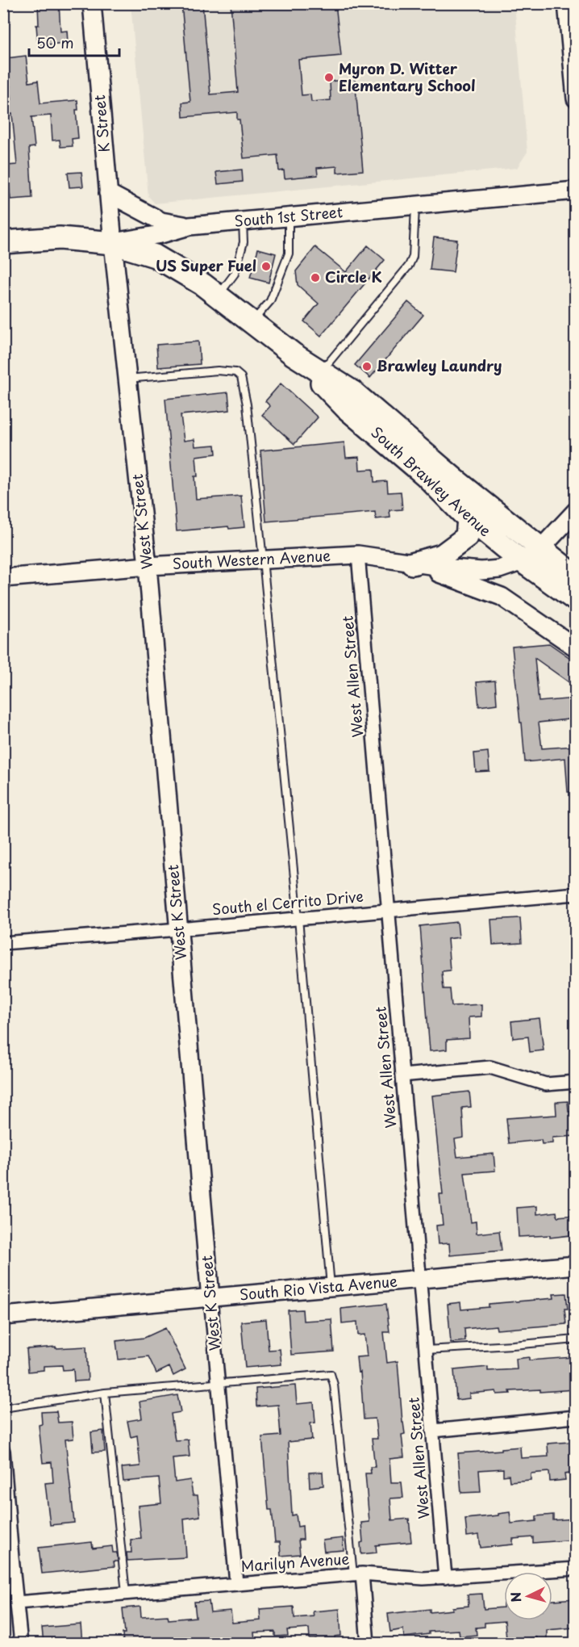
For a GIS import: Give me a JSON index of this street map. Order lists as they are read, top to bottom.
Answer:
{
  "streets": {
    "highway": ["South 1st Street", "South Brawley Avenue"],
    "street": [
      "K Street",
      "West K Street",
      "South Western Avenue",
      "West Allen Street",
      "South el Cerrito Drive",
      "South Rio Vista Avenue",
      "Marilyn Avenue"
    ]
  },
  "crossings": [
    ["K Street", "South 1st Street"],
    ["K Street", "South Brawley Avenue"],
    ["K Street", "West K Street"],
    ["South 1st Street", "South Brawley Avenue"],
    ["South 1st Street", "West K Street"],
    ["South Brawley Avenue", "West K Street"],
    ["South Brawley Avenue", "South Western Avenue"],
    ["West K Street", "South Western Avenue"],
    ["West K Street", "South el Cerrito Drive"],
    ["West K Street", "South Rio Vista Avenue"],
    ["West K Street", "Marilyn Avenue"],
    ["South Western Avenue", "West Allen Street"],
    ["West Allen Street", "South el Cerrito Drive"],
    ["West Allen Street", "South Rio Vista Avenue"],
    ["West Allen Street", "Marilyn Avenue"]
  ],
  "places": [
    "Myron D. Witter Elementary School",
    "US Super Fuel",
    "Circle K",
    "Brawley Laundry"
  ],
  "scale_bar": "50 m",
  "north": "left"
}
